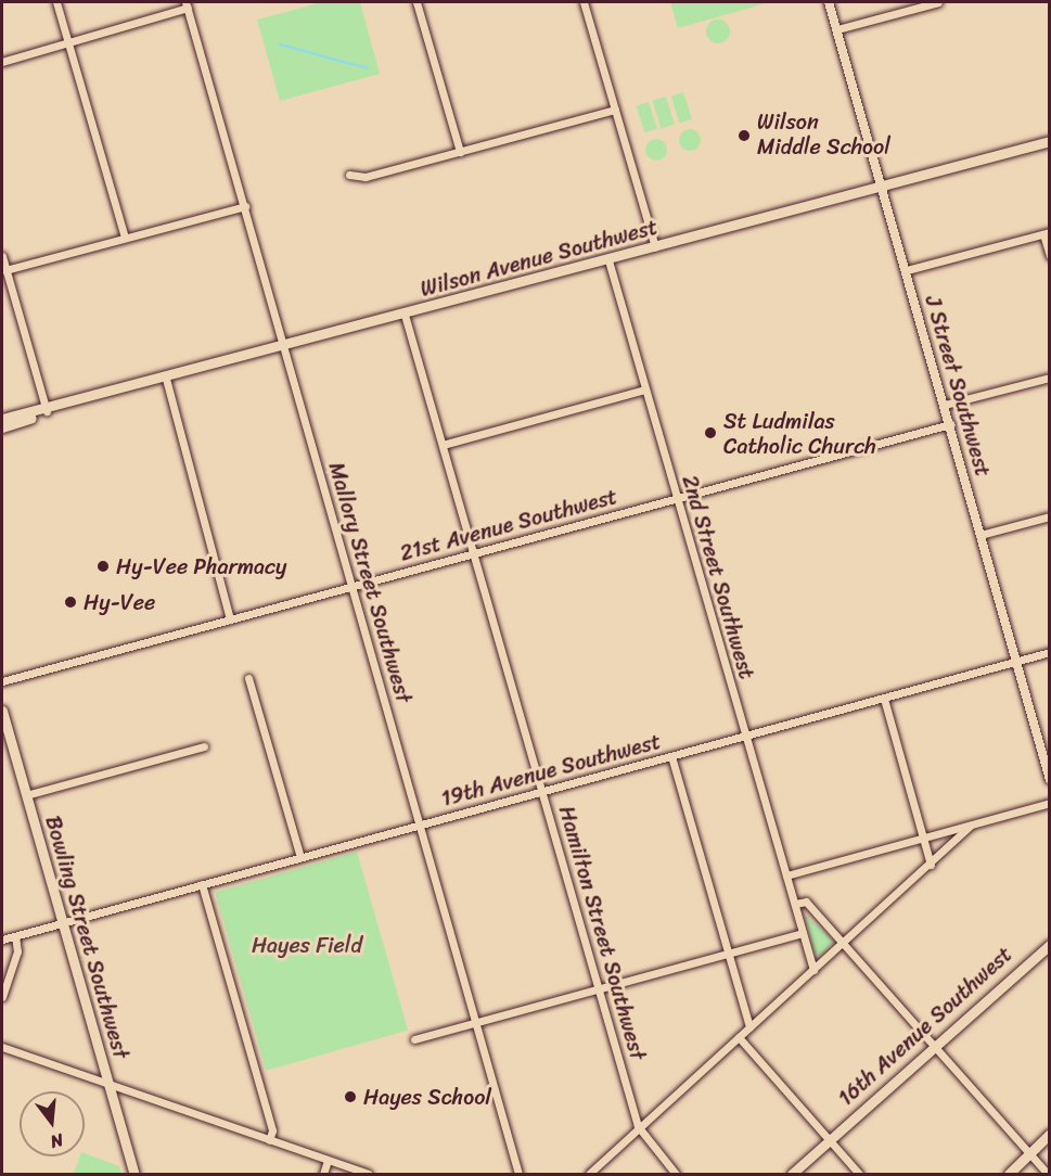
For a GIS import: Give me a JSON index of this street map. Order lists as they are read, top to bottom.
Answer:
{
  "streets": {
    "main road": ["Wilson Avenue Southwest", "Bowling Street Southwest", "16th Avenue Southwest"],
    "street": [
      "J Street Southwest",
      "21st Avenue Southwest",
      "2nd Street Southwest",
      "Mallory Street Southwest",
      "19th Avenue Southwest",
      "Hamilton Street Southwest"
    ]
  },
  "crossings": [
    ["Wilson Avenue Southwest", "J Street Southwest"],
    ["Wilson Avenue Southwest", "2nd Street Southwest"],
    ["Wilson Avenue Southwest", "Mallory Street Southwest"],
    ["Wilson Avenue Southwest", "Hamilton Street Southwest"],
    ["J Street Southwest", "21st Avenue Southwest"],
    ["J Street Southwest", "19th Avenue Southwest"],
    ["21st Avenue Southwest", "2nd Street Southwest"],
    ["21st Avenue Southwest", "Mallory Street Southwest"],
    ["21st Avenue Southwest", "Hamilton Street Southwest"],
    ["2nd Street Southwest", "19th Avenue Southwest"],
    ["Mallory Street Southwest", "19th Avenue Southwest"],
    ["19th Avenue Southwest", "Hamilton Street Southwest"],
    ["19th Avenue Southwest", "Bowling Street Southwest"]
  ],
  "parks": ["Hayes Field"],
  "places": [
    "Wilson Middle School",
    "St Ludmilas Catholic Church",
    "Hy-Vee Pharmacy",
    "Hy-Vee",
    "Hayes School"
  ],
  "north": "bottom"
}
